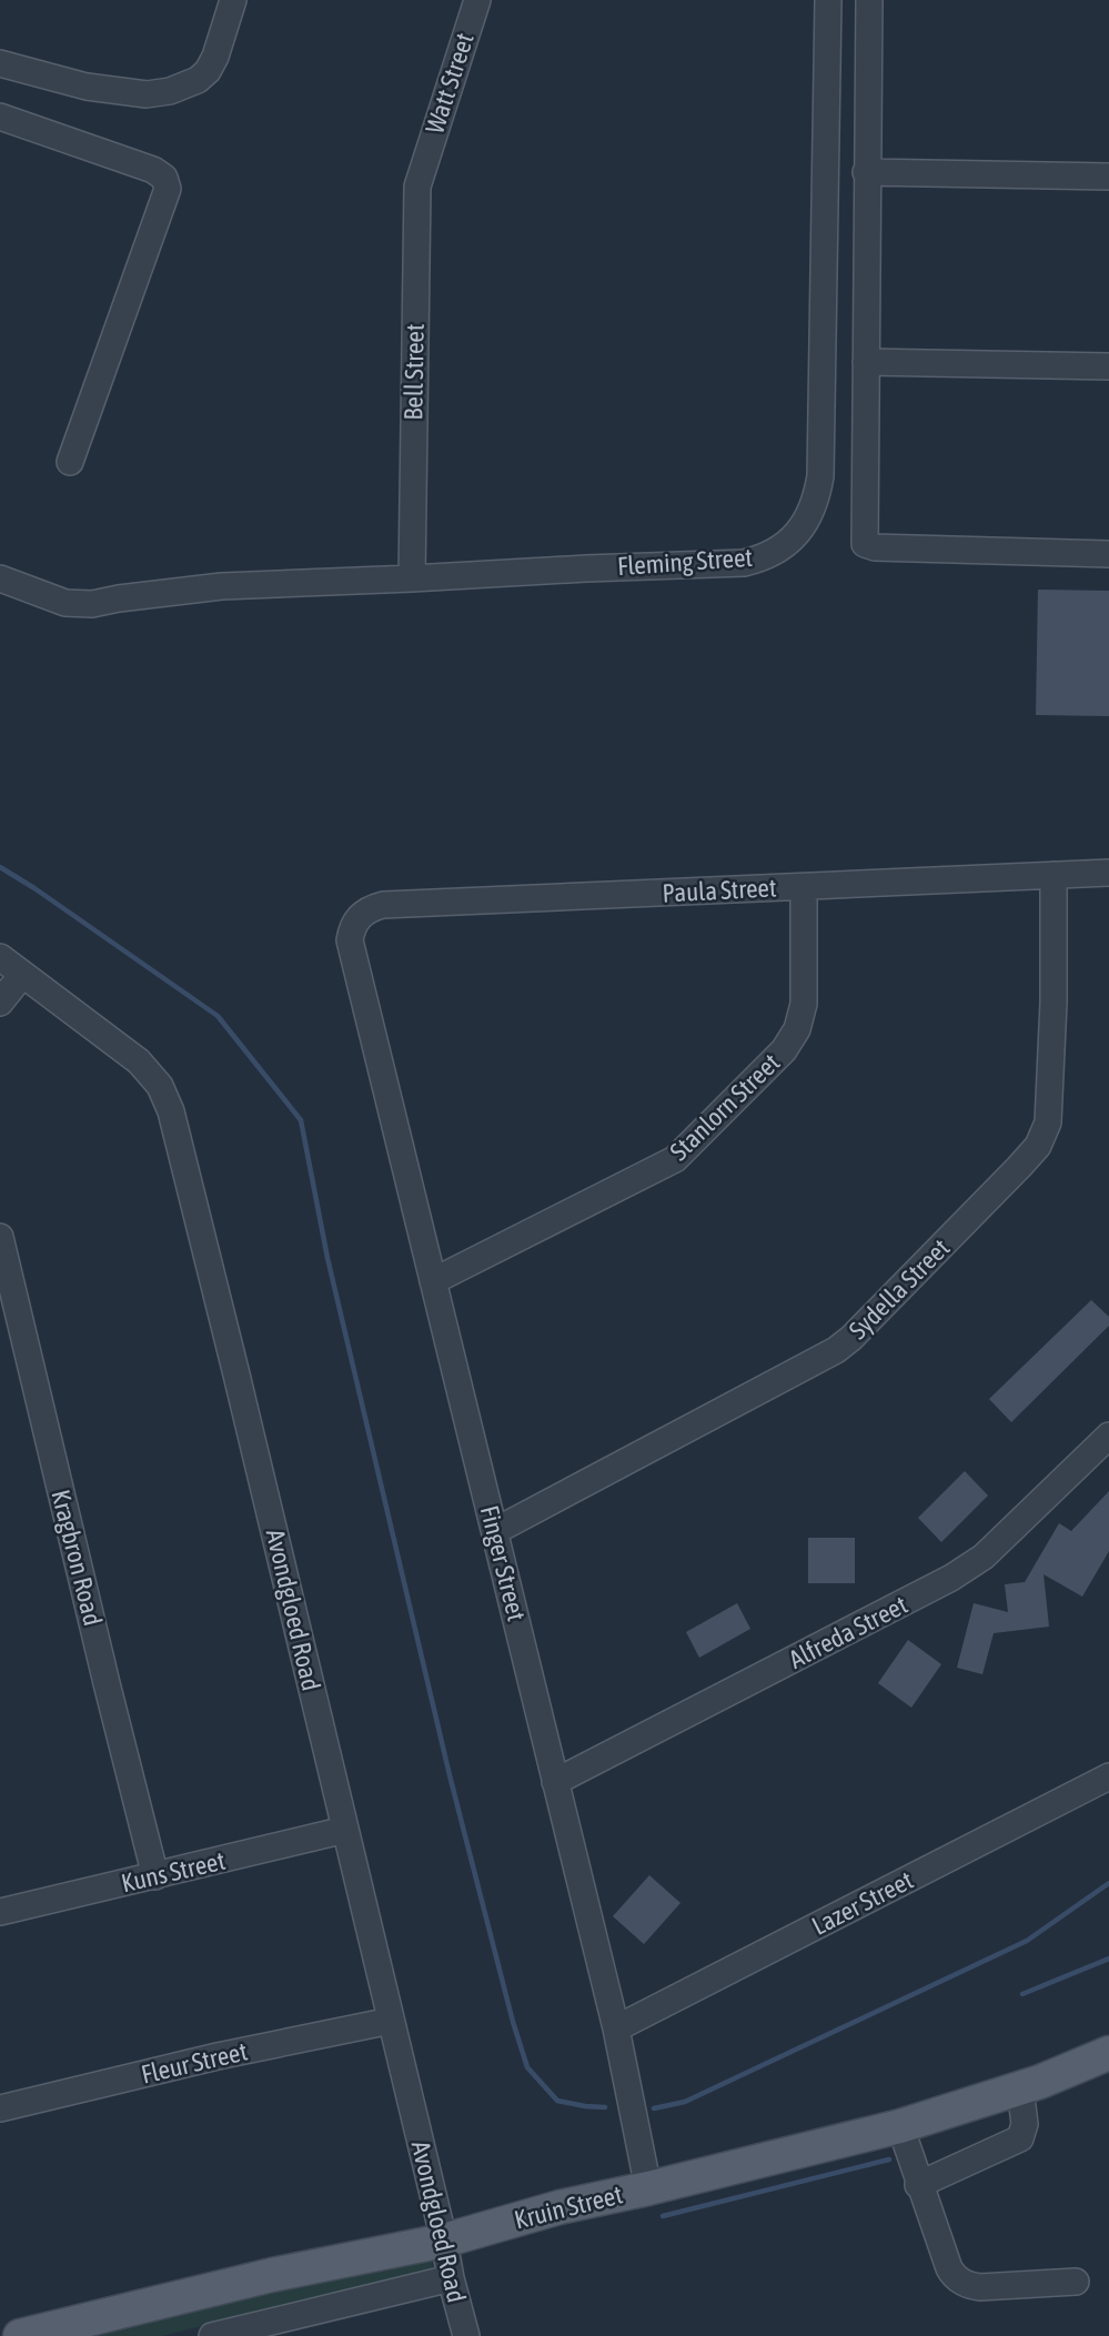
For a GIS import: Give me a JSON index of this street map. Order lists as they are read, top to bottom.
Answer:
{
  "streets": {
    "main road": ["Kruin Street"],
    "street": [
      "Watt Street",
      "Bell Street",
      "Fleming Street",
      "Paula Street",
      "Stanlorn Street",
      "Sydella Street",
      "Kragbron Road",
      "Finger Street",
      "Avondgloed Road",
      "Alfreda Street",
      "Kuns Street",
      "Lazer Street",
      "Fleur Street"
    ]
  },
  "crossings": [
    ["Watt Street", "Bell Street"],
    ["Bell Street", "Fleming Street"],
    ["Paula Street", "Stanlorn Street"],
    ["Paula Street", "Sydella Street"],
    ["Paula Street", "Finger Street"],
    ["Stanlorn Street", "Finger Street"],
    ["Sydella Street", "Finger Street"],
    ["Kragbron Road", "Kuns Street"],
    ["Finger Street", "Alfreda Street"],
    ["Finger Street", "Lazer Street"],
    ["Finger Street", "Kruin Street"],
    ["Avondgloed Road", "Kuns Street"],
    ["Avondgloed Road", "Fleur Street"],
    ["Avondgloed Road", "Kruin Street"]
  ]
}
